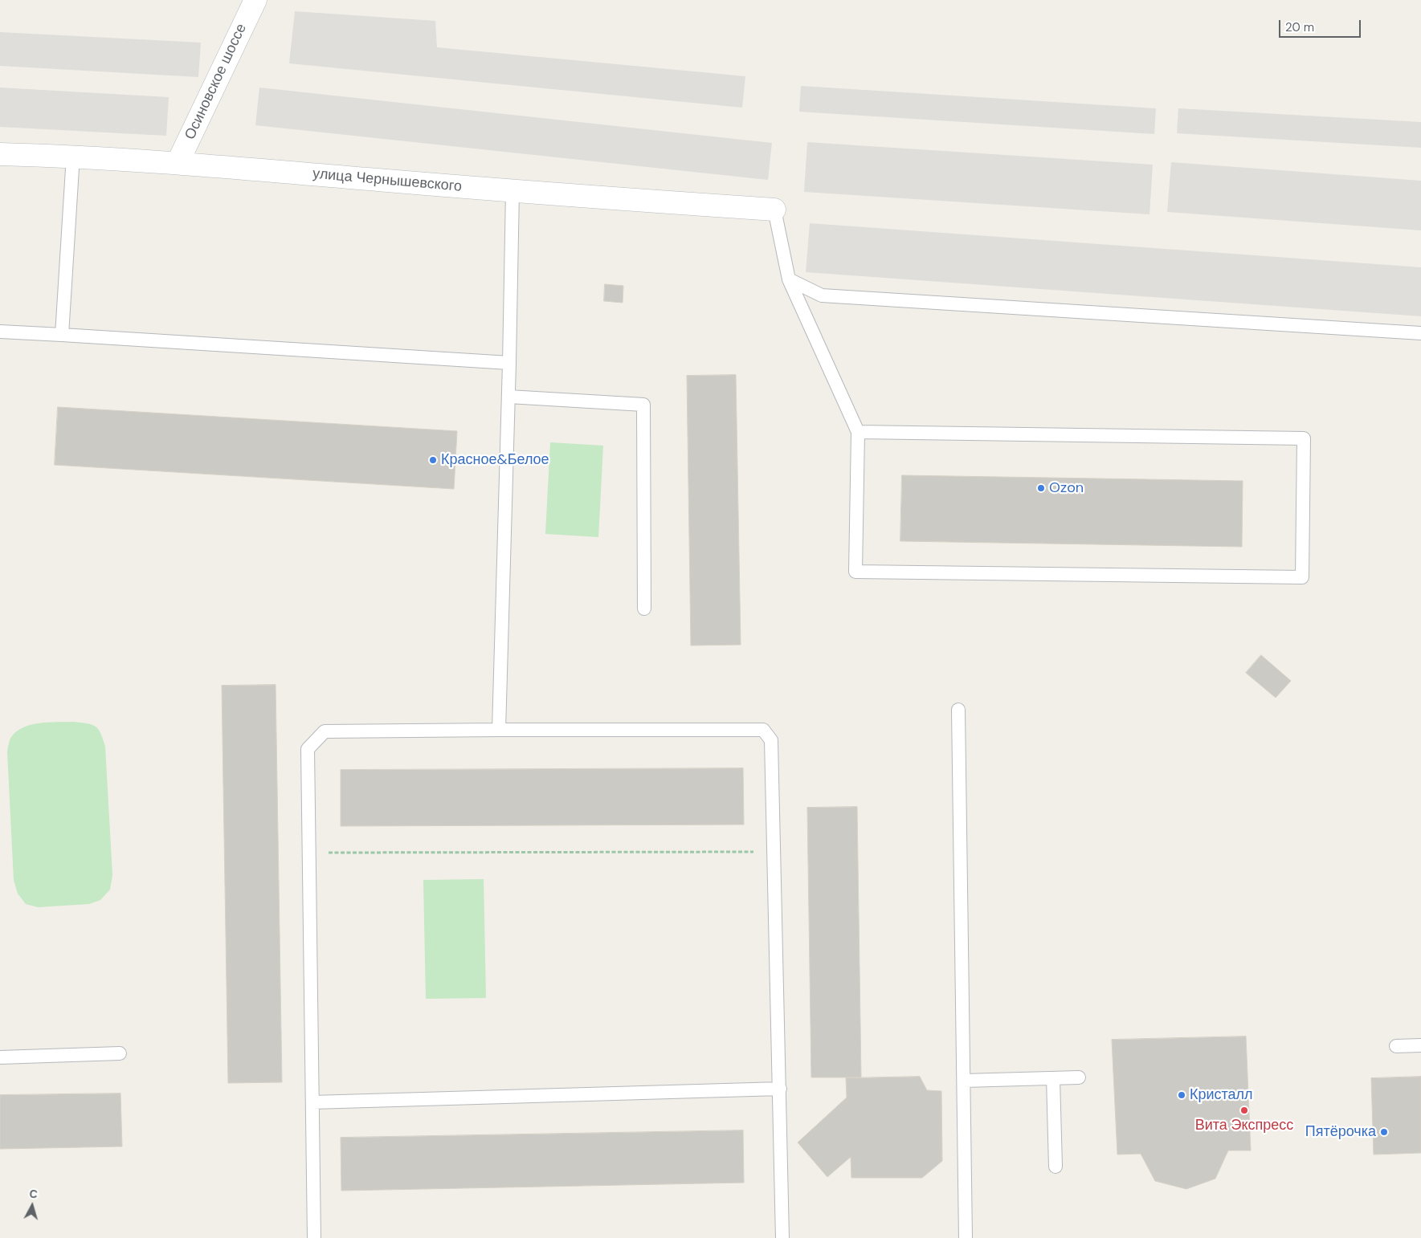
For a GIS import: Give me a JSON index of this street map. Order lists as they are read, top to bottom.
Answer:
{
  "streets": {
    "street": ["Осиновское шоссе", "улица Чернышевского"]
  },
  "crossings": [
    ["Осиновское шоссе", "улица Чернышевского"]
  ],
  "places": [
    "Красное&Белое",
    "Ozon",
    "Кристалл",
    "Вита Экспресс",
    "Пятёрочка"
  ],
  "scale_bar": "20 m",
  "north": "top"
}
